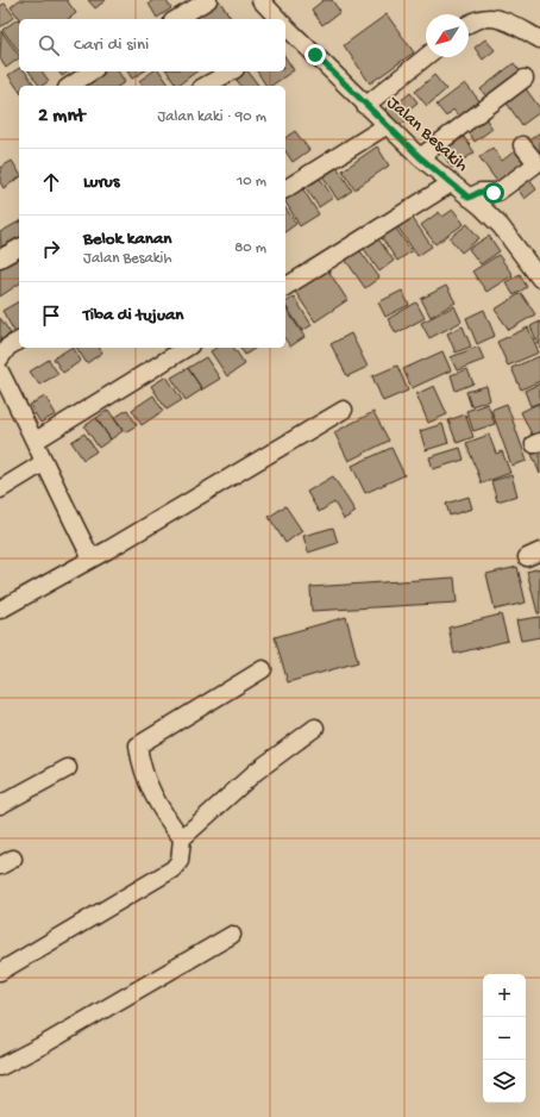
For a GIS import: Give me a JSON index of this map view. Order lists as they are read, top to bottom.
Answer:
{
  "streets": {
    "street": ["Jalan Besakih"]
  },
  "north": "bottom left",
  "page": {
    "search": "Cari di sini",
    "heading": ["2 mnt", "Jalan kaki · 90 m"],
    "list": [
      ["Lurus", "10 m"],
      ["Belok kanan", "Jalan Besakih", "80 m"],
      "Tiba di tujuan"
    ],
    "map_buttons": ["+", "−"]
  }
}
